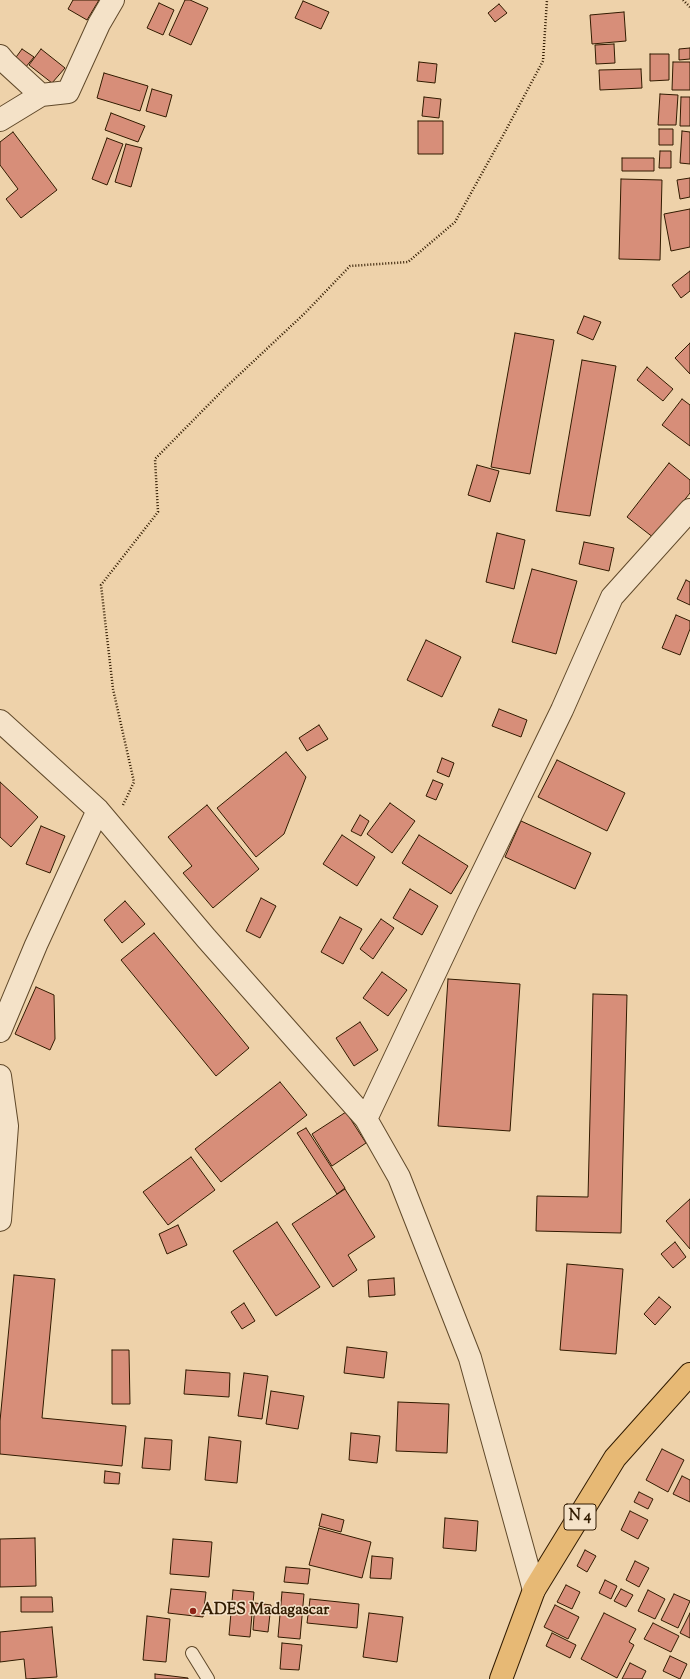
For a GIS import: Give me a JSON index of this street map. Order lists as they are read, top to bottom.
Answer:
{
  "streets": {
    "main road": ["N 4"]
  },
  "places": ["ADES Madagascar"]
}
